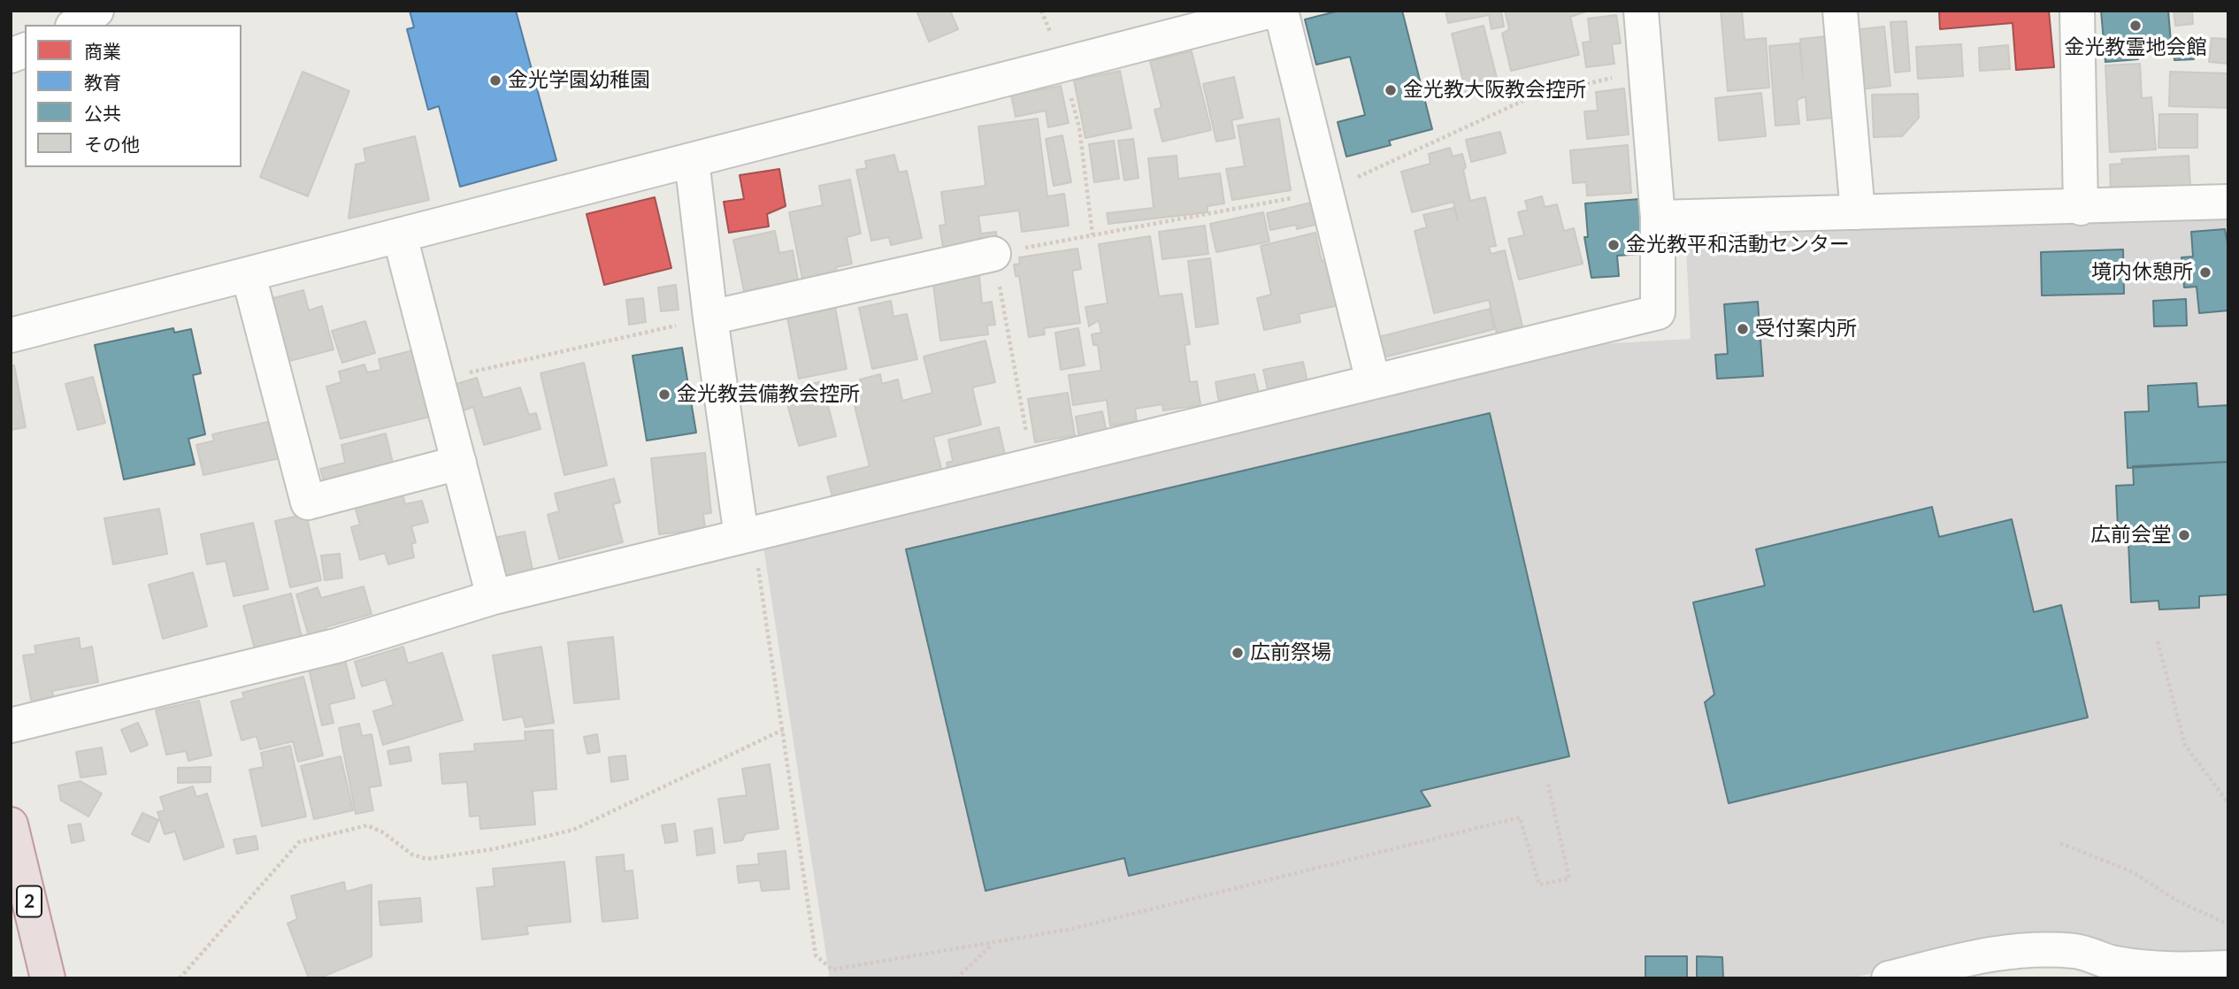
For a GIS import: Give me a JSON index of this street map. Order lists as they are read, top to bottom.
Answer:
{
  "streets": {
    "highway": ["2"]
  },
  "places": [
    "金光教霊地会館",
    "金光学園幼稚園",
    "金光教大阪教会控所",
    "金光教平和活動センター",
    "境内休憩所",
    "受付案内所",
    "金光教芸備教会控所",
    "広前会堂",
    "広前祭場"
  ],
  "legend": [
    "商業",
    "教育",
    "公共",
    "その他"
  ]
}
